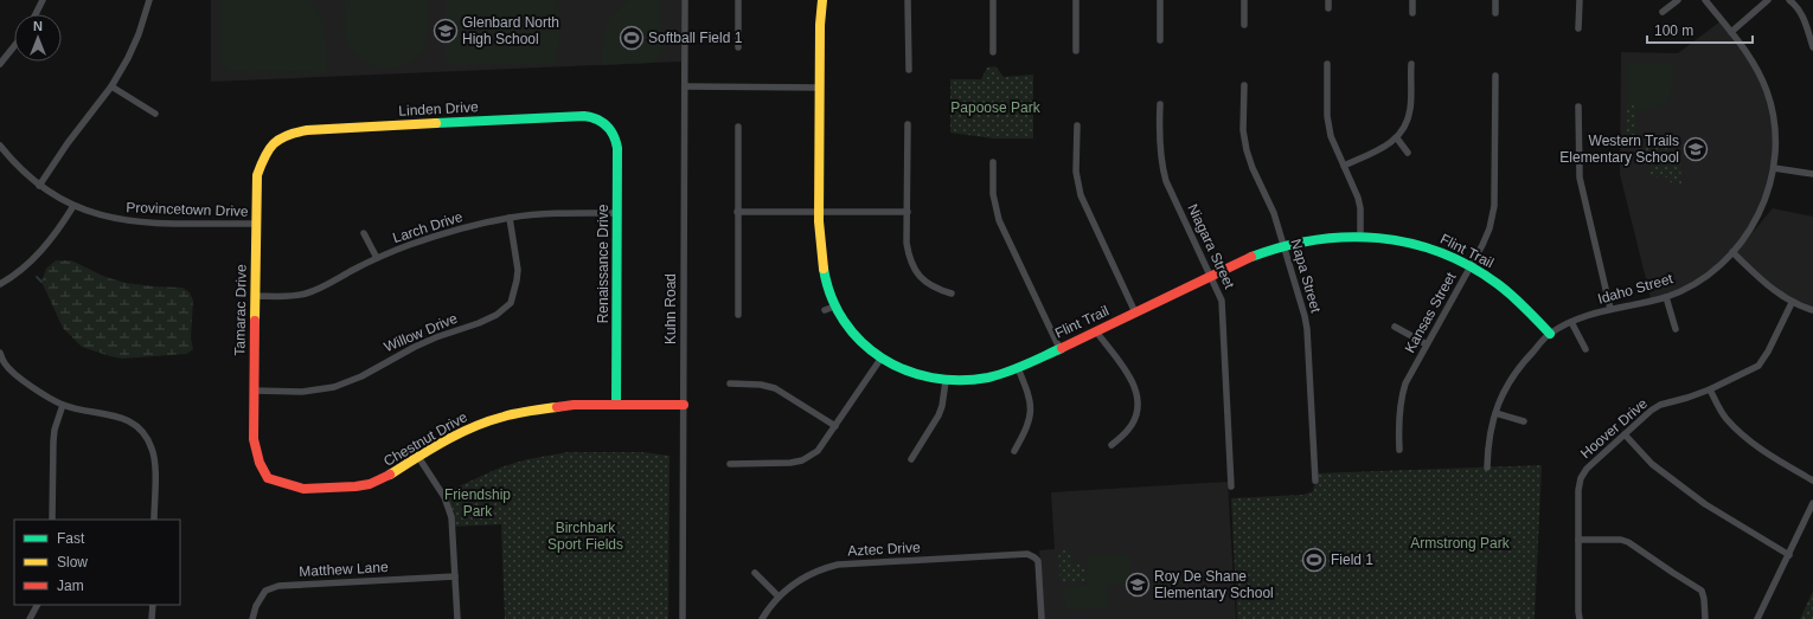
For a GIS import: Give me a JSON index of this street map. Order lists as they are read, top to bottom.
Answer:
{
  "streets": {
    "street": [
      "Linden Drive",
      "Provincetown Drive",
      "Larch Drive",
      "Niagara Street",
      "Flint Trail",
      "Renaissance Drive",
      "Napa Street",
      "Idaho Street",
      "Kuhn Road",
      "Tamarac Drive",
      "Kansas Street",
      "Willow Drive",
      "Hoover Drive",
      "Chestnut Drive",
      "Aztec Drive",
      "Matthew Lane"
    ]
  },
  "crossings": [
    ["Linden Drive", "Renaissance Drive"],
    ["Linden Drive", "Tamarac Drive"],
    ["Provincetown Drive", "Tamarac Drive"],
    ["Larch Drive", "Renaissance Drive"],
    ["Larch Drive", "Tamarac Drive"],
    ["Larch Drive", "Willow Drive"],
    ["Niagara Street", "Flint Trail"],
    ["Flint Trail", "Napa Street"],
    ["Flint Trail", "Idaho Street"],
    ["Flint Trail", "Kansas Street"],
    ["Renaissance Drive", "Chestnut Drive"],
    ["Kuhn Road", "Chestnut Drive"],
    ["Tamarac Drive", "Willow Drive"],
    ["Tamarac Drive", "Chestnut Drive"]
  ],
  "parks": [
    "Papoose Park",
    "Friendship Park",
    "Birchbark Sport Fields",
    "Armstrong Park"
  ],
  "places": {
    "school or university": ["Glenbard North High School", "Western Trails Elementary School", "Roy De Shane Elementary School"],
    "sports": ["Softball Field 1", "Field 1"]
  },
  "legend": ["Fast", "Slow", "Jam"],
  "scale_bar": "100 m",
  "north": "top"
}
